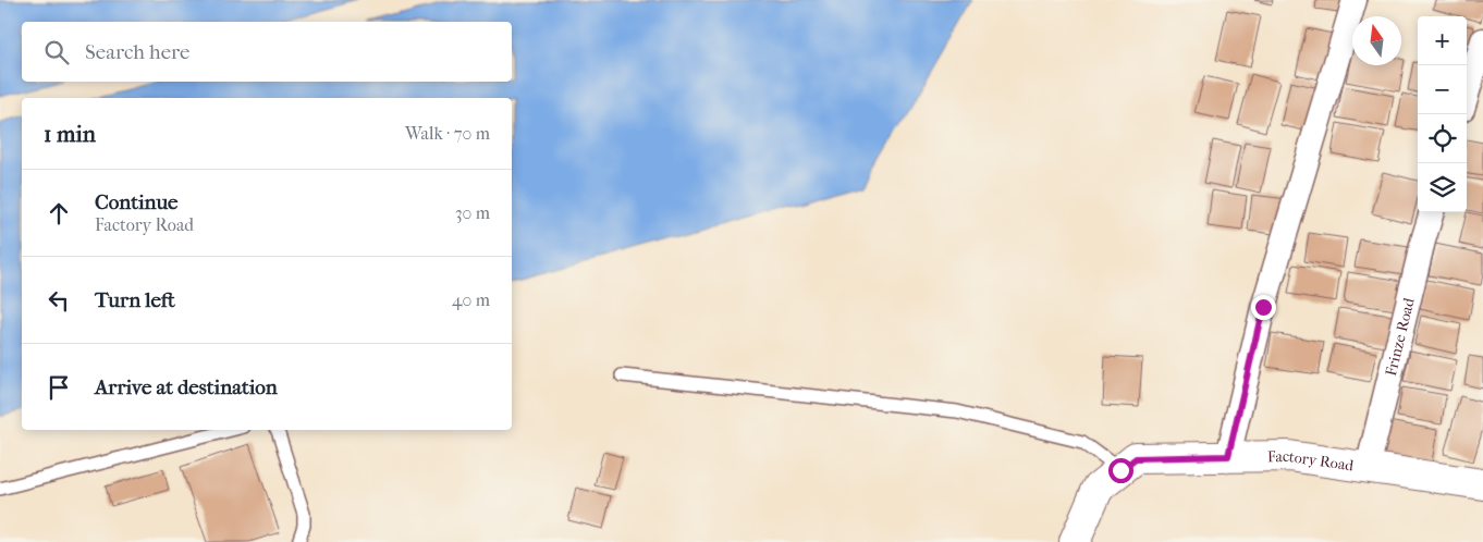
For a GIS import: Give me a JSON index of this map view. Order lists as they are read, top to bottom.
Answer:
{
  "streets": {
    "street": ["Frinze Road", "Factory Road"]
  },
  "crossings": [
    ["Frinze Road", "Factory Road"]
  ],
  "north": "top",
  "page": {
    "map_buttons": ["+", "−"],
    "search": "Search here",
    "heading": ["1 min", "Walk · 70 m"],
    "list": [
      ["Continue", "Factory Road", "30 m"],
      ["Turn left", "40 m"],
      "Arrive at destination"
    ]
  }
}
